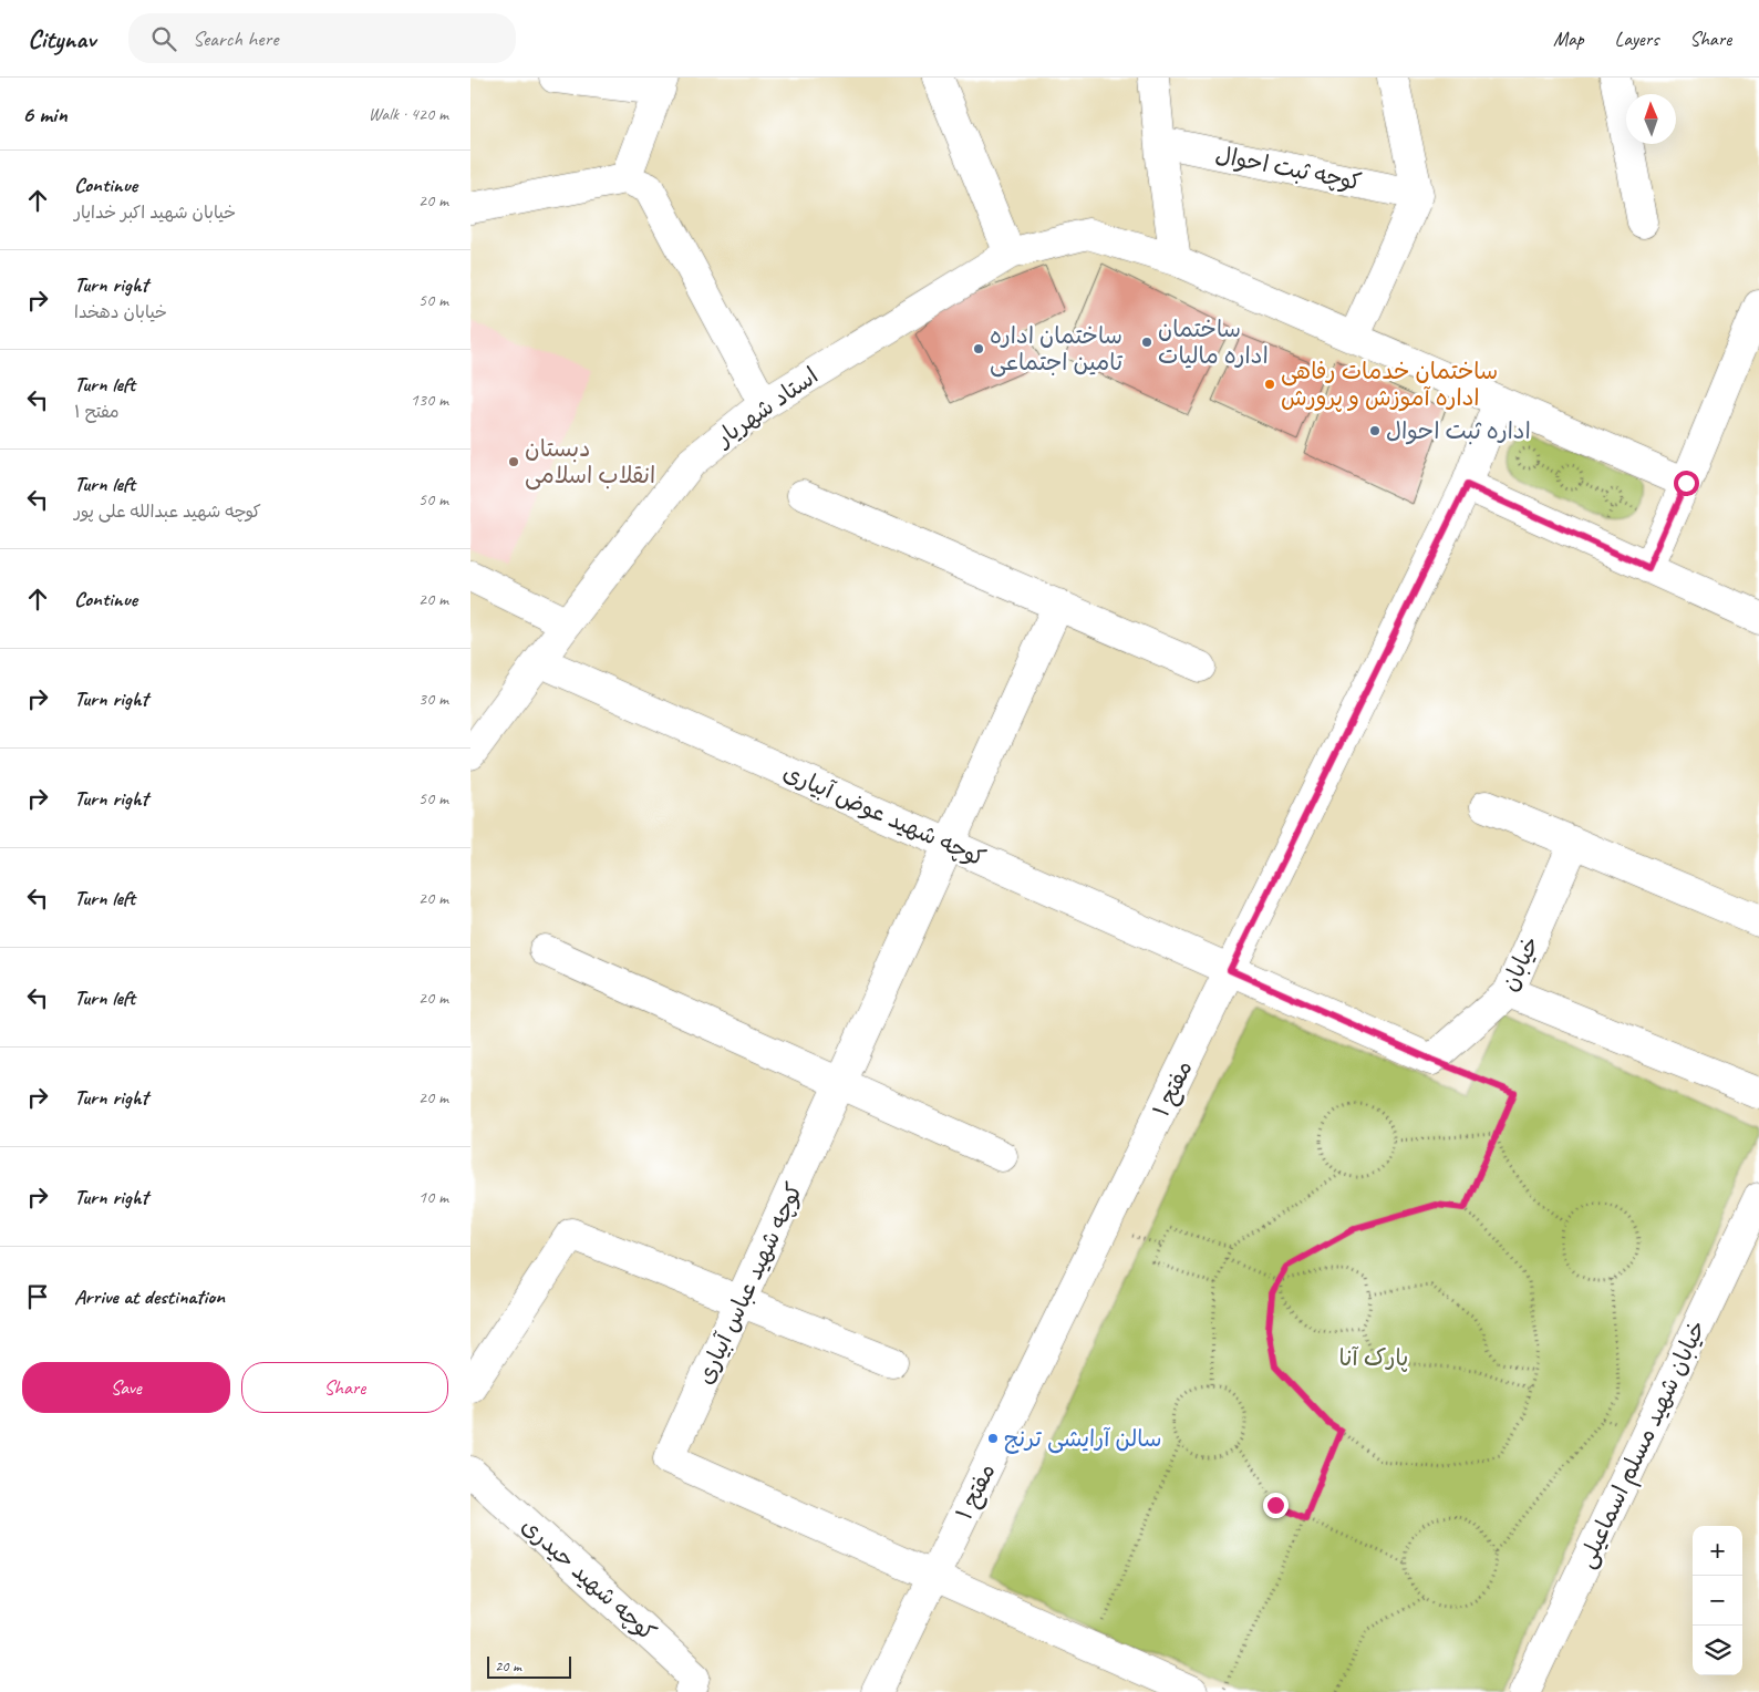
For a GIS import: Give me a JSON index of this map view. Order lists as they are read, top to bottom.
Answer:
{
  "streets": {
    "street": [
      "کوچه ثبت احوال",
      "استاد شهریار",
      "کوچه شهید عوض آبیاری",
      "خیابان",
      "مفتح ۱",
      "کوچه شهید عباس آبیاری",
      "خیابان شهید مسلم اسماعیلی",
      "کوچه شهید حیدری"
    ]
  },
  "crossings": [
    ["استاد شهریار", "کوچه شهید عوض آبیاری"],
    ["استاد شهریار", "مفتح ۱"],
    ["کوچه شهید عوض آبیاری", "خیابان"],
    ["کوچه شهید عوض آبیاری", "مفتح ۱"],
    ["کوچه شهید عوض آبیاری", "کوچه شهید عباس آبیاری"],
    ["مفتح ۱", "کوچه شهید عباس آبیاری"]
  ],
  "parks": ["پارک آنا"],
  "places": [
    "ساختمان اداره مالیات",
    "ساختمان اداره تامین اجتماعی",
    "ساختمان خدمات رفاهی اداره آموزش و پرورش",
    "اداره ثبت احوال",
    "دبستان انقلاب اسلامی",
    "سالن آرایشی ترنج"
  ],
  "scale_bar": "20 m",
  "north": "top",
  "page": {
    "header": "Citynav",
    "search": "Search here",
    "nav": ["Map", "Layers", "Share"],
    "heading": ["6 min", "Walk · 420 m"],
    "list": [
      ["Continue", "خیابان شهید اکبر خدایار", "20 m"],
      ["Turn right", "خیابان دهخدا", "50 m"],
      ["Turn left", "مفتح ۱", "130 m"],
      ["Turn left", "کوچه شهید عبدالله علی پور", "50 m"],
      ["Continue", "20 m"],
      ["Turn right", "30 m"],
      ["Turn right", "50 m"],
      ["Turn left", "20 m"],
      ["Turn left", "20 m"],
      ["Turn right", "20 m"],
      ["Turn right", "10 m"],
      "Arrive at destination"
    ],
    "buttons": ["Save", "Share"],
    "map_buttons": ["+", "−"],
    "scale": "20 m"
  }
}
